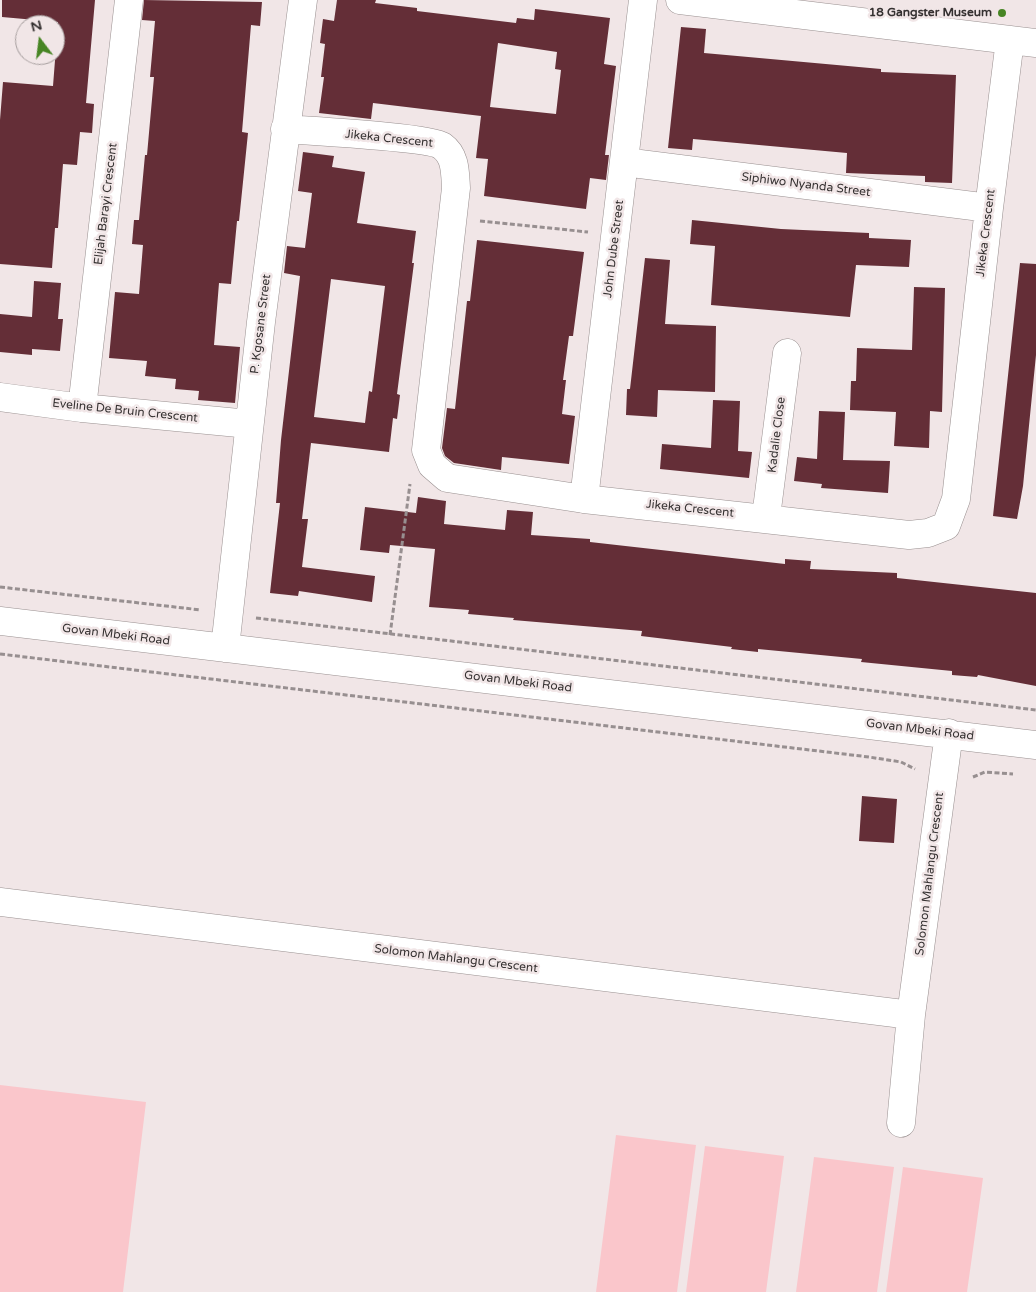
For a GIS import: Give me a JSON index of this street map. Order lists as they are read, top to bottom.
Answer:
{
  "streets": {
    "street": [
      "Jikeka Crescent",
      "Siphiwo Nyanda Street",
      "Elijah Barayi Crescent",
      "John Dube Street",
      "P. Kgosane Street",
      "Eveline De Bruin Crescent",
      "Kadalie Close",
      "Govan Mbeki Road",
      "Solomon Mahlangu Crescent"
    ]
  },
  "crossings": [
    ["Jikeka Crescent", "Siphiwo Nyanda Street"],
    ["Jikeka Crescent", "John Dube Street"],
    ["Jikeka Crescent", "P. Kgosane Street"],
    ["Jikeka Crescent", "Kadalie Close"],
    ["Siphiwo Nyanda Street", "John Dube Street"],
    ["Elijah Barayi Crescent", "Eveline De Bruin Crescent"],
    ["P. Kgosane Street", "Eveline De Bruin Crescent"],
    ["P. Kgosane Street", "Govan Mbeki Road"],
    ["Govan Mbeki Road", "Solomon Mahlangu Crescent"]
  ],
  "places": ["18 Gangster Museum"],
  "north": "top"
}
